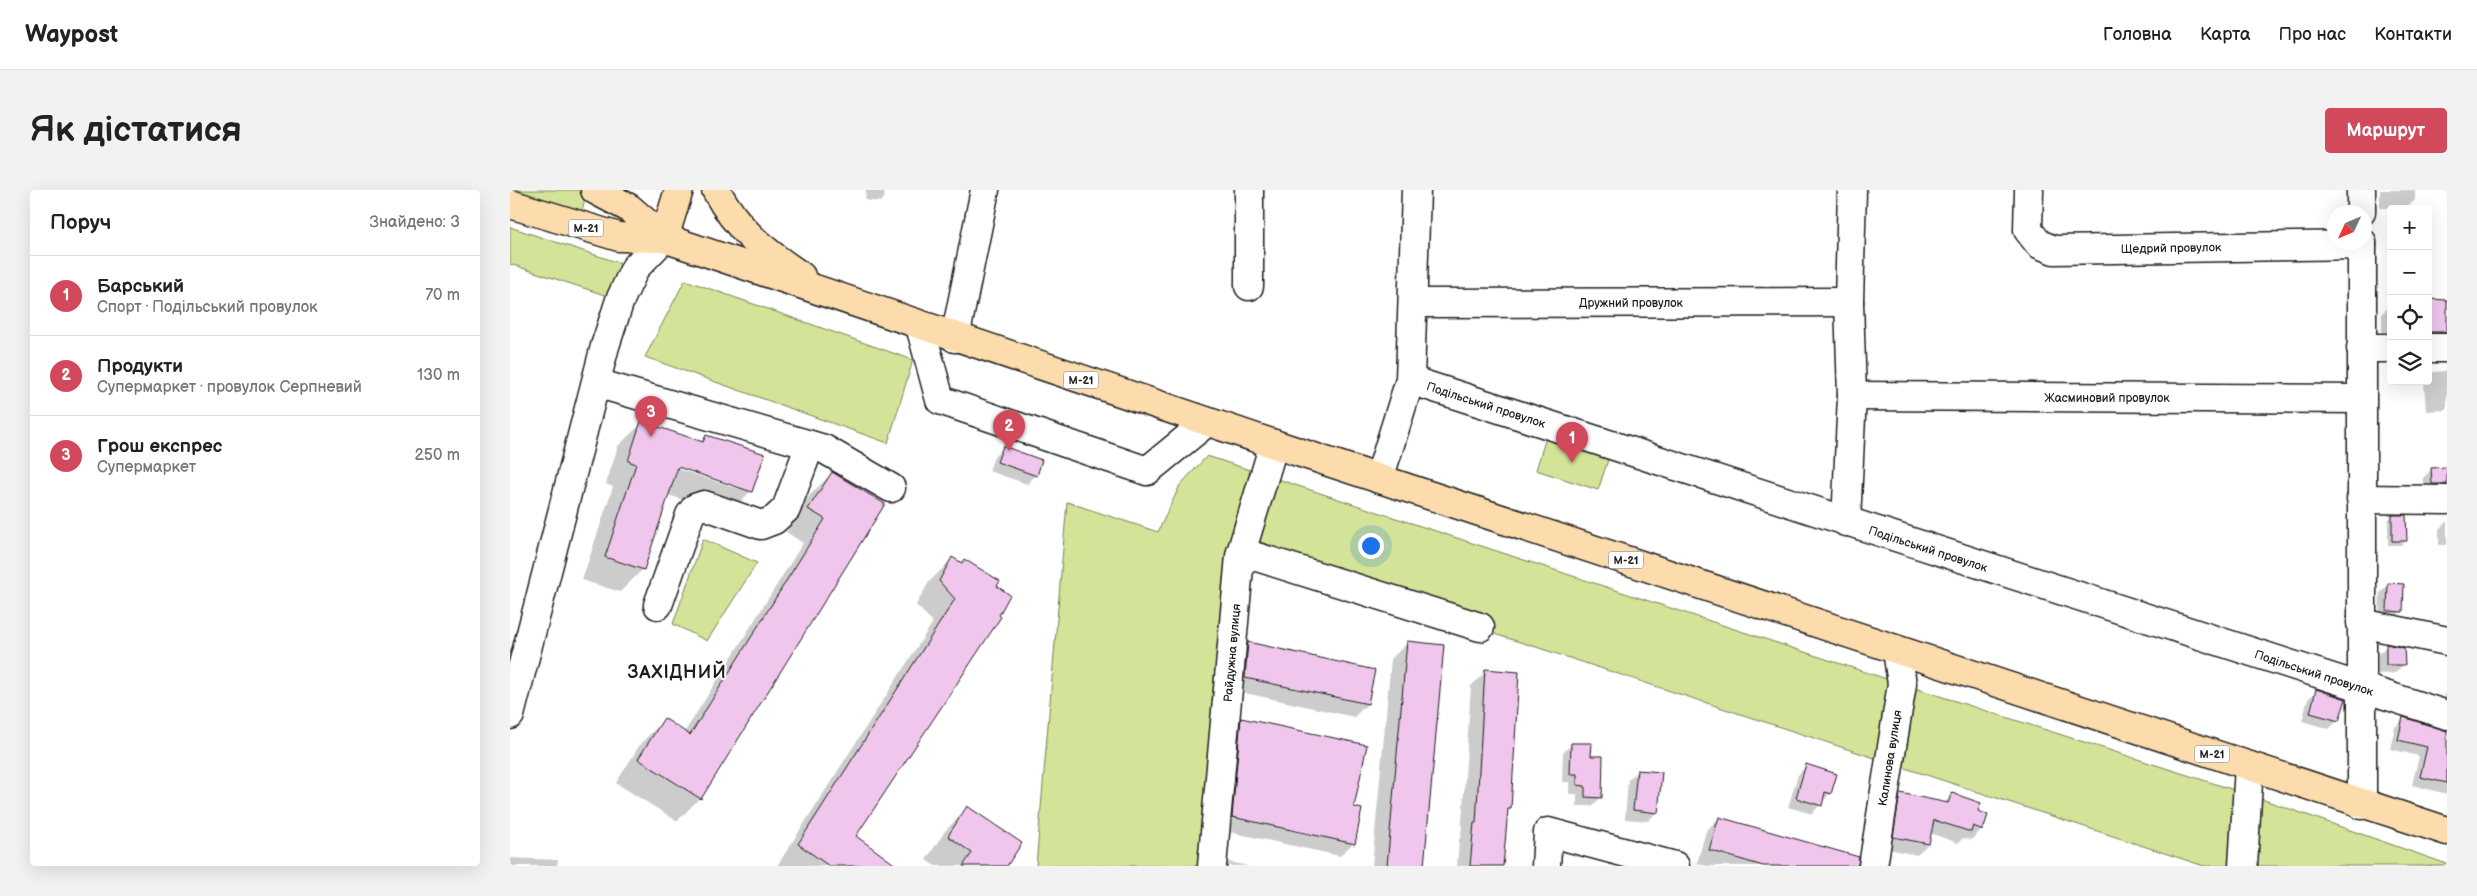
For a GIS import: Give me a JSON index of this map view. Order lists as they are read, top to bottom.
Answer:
{
  "streets": {
    "main road": ["М-21"],
    "street": [
      "Щедрий провулок",
      "Дружний провулок",
      "Жасминовий провулок",
      "Подільський провулок",
      "Райдужна вулиця",
      "Калинова вулиця"
    ]
  },
  "crossings": [
    ["М-21", "Райдужна вулиця"],
    ["М-21", "Калинова вулиця"]
  ],
  "districts": ["ЗАХІДНИЙ"],
  "north": "bottom left",
  "page": {
    "header": "Waypost",
    "nav": [
      "Головна",
      "Карта",
      "Про нас",
      "Контакти"
    ],
    "buttons": "Маршрут",
    "title": "Як дістатися",
    "heading": ["Поруч", "Знайдено: 3"],
    "map_buttons": ["+", "−"],
    "list": [
      {
        "mark": "1",
        "name": "Барський",
        "note": "Спорт · Подільський провулок",
        "value": "70 m"
      },
      {
        "mark": "2",
        "name": "Продукти",
        "note": "Супермаркет · провулок Серпневий",
        "value": "130 m"
      },
      {
        "mark": "3",
        "name": "Грош експрес",
        "note": "Супермаркет",
        "value": "250 m"
      }
    ],
    "pins": ["3", "2", "1"]
  }
}
